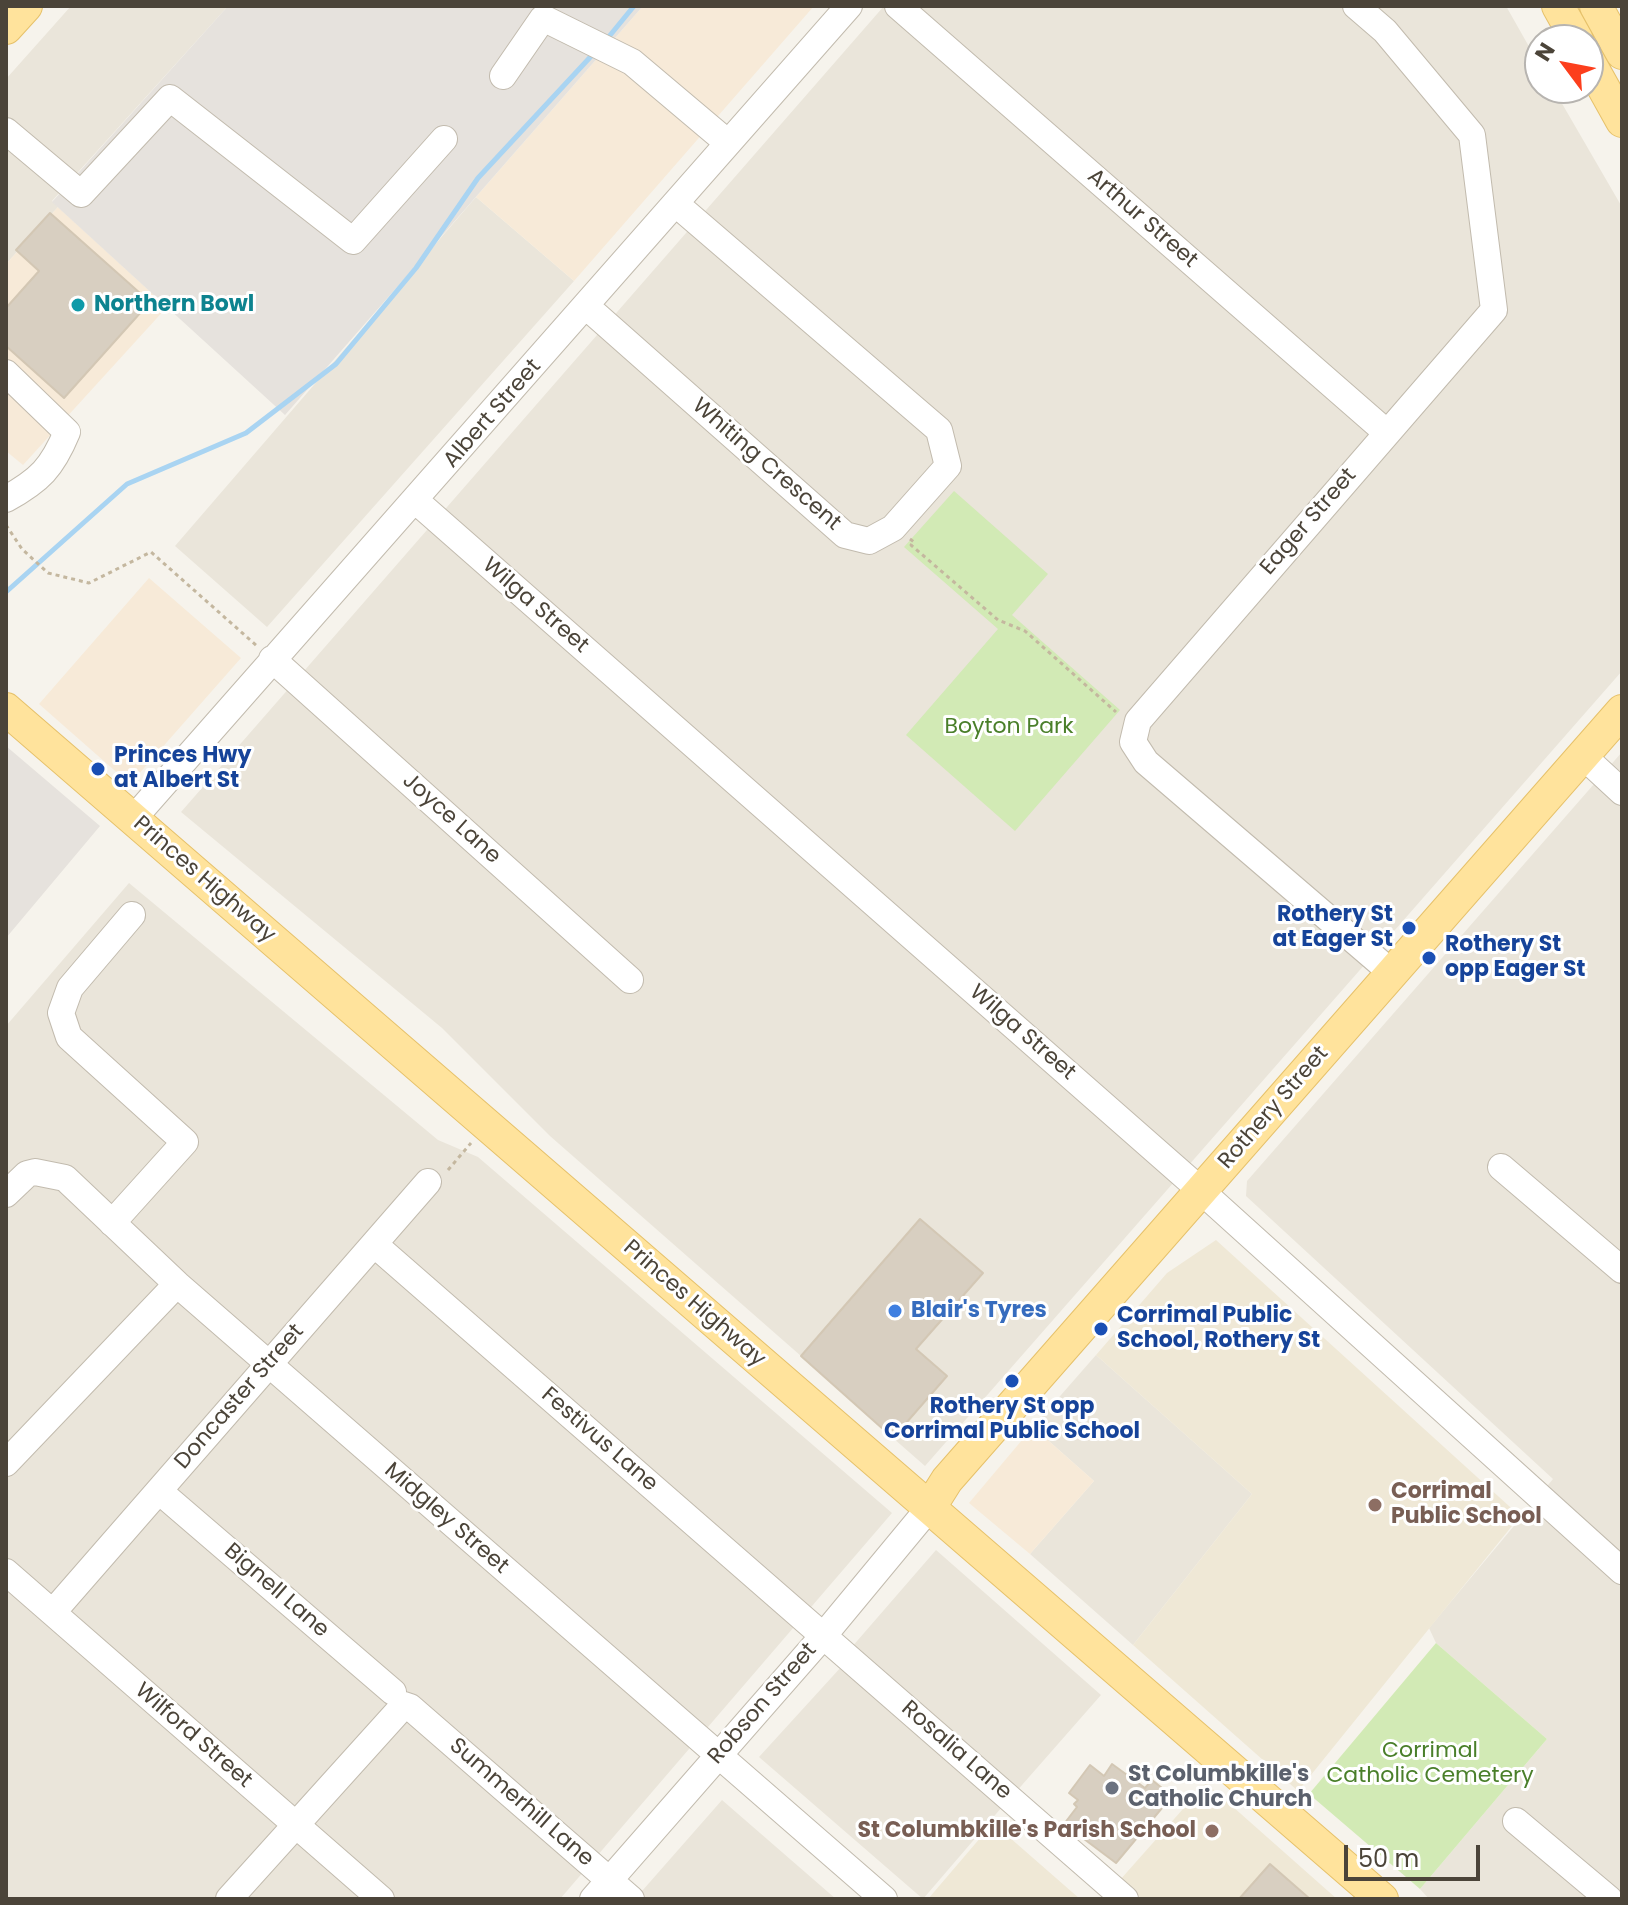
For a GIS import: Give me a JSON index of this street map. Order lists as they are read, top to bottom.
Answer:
{
  "streets": {
    "main road": ["Princes Highway", "Rothery Street"],
    "street": [
      "Arthur Street",
      "Albert Street",
      "Whiting Crescent",
      "Eager Street",
      "Wilga Street",
      "Joyce Lane",
      "Doncaster Street",
      "Festivus Lane",
      "Midgley Street",
      "Bignell Lane",
      "Robson Street",
      "Wilford Street",
      "Rosalia Lane",
      "Summerhill Lane"
    ]
  },
  "crossings": [
    ["Arthur Street", "Eager Street"],
    ["Albert Street", "Whiting Crescent"],
    ["Albert Street", "Wilga Street"],
    ["Albert Street", "Joyce Lane"],
    ["Albert Street", "Princes Highway"],
    ["Eager Street", "Rothery Street"],
    ["Wilga Street", "Rothery Street"],
    ["Princes Highway", "Rothery Street"],
    ["Princes Highway", "Robson Street"],
    ["Rothery Street", "Robson Street"],
    ["Doncaster Street", "Festivus Lane"],
    ["Doncaster Street", "Midgley Street"],
    ["Doncaster Street", "Bignell Lane"],
    ["Doncaster Street", "Wilford Street"],
    ["Festivus Lane", "Robson Street"],
    ["Festivus Lane", "Rosalia Lane"],
    ["Midgley Street", "Robson Street"],
    ["Bignell Lane", "Summerhill Lane"],
    ["Robson Street", "Rosalia Lane"],
    ["Robson Street", "Summerhill Lane"]
  ],
  "parks": ["Boyton Park", "Corrimal Catholic Cemetery"],
  "places": [
    "Northern Bowl",
    "Princes Hwy at Albert St",
    "Rothery St at Eager St",
    "Rothery St opp Eager St",
    "Blair's Tyres",
    "Corrimal Public School, Rothery St",
    "Rothery St opp Corrimal Public School",
    "Corrimal Public School",
    "St Columbkille's Catholic Church",
    "St Columbkille's Parish School"
  ],
  "scale_bar": "50 m",
  "north": "top left"
}
